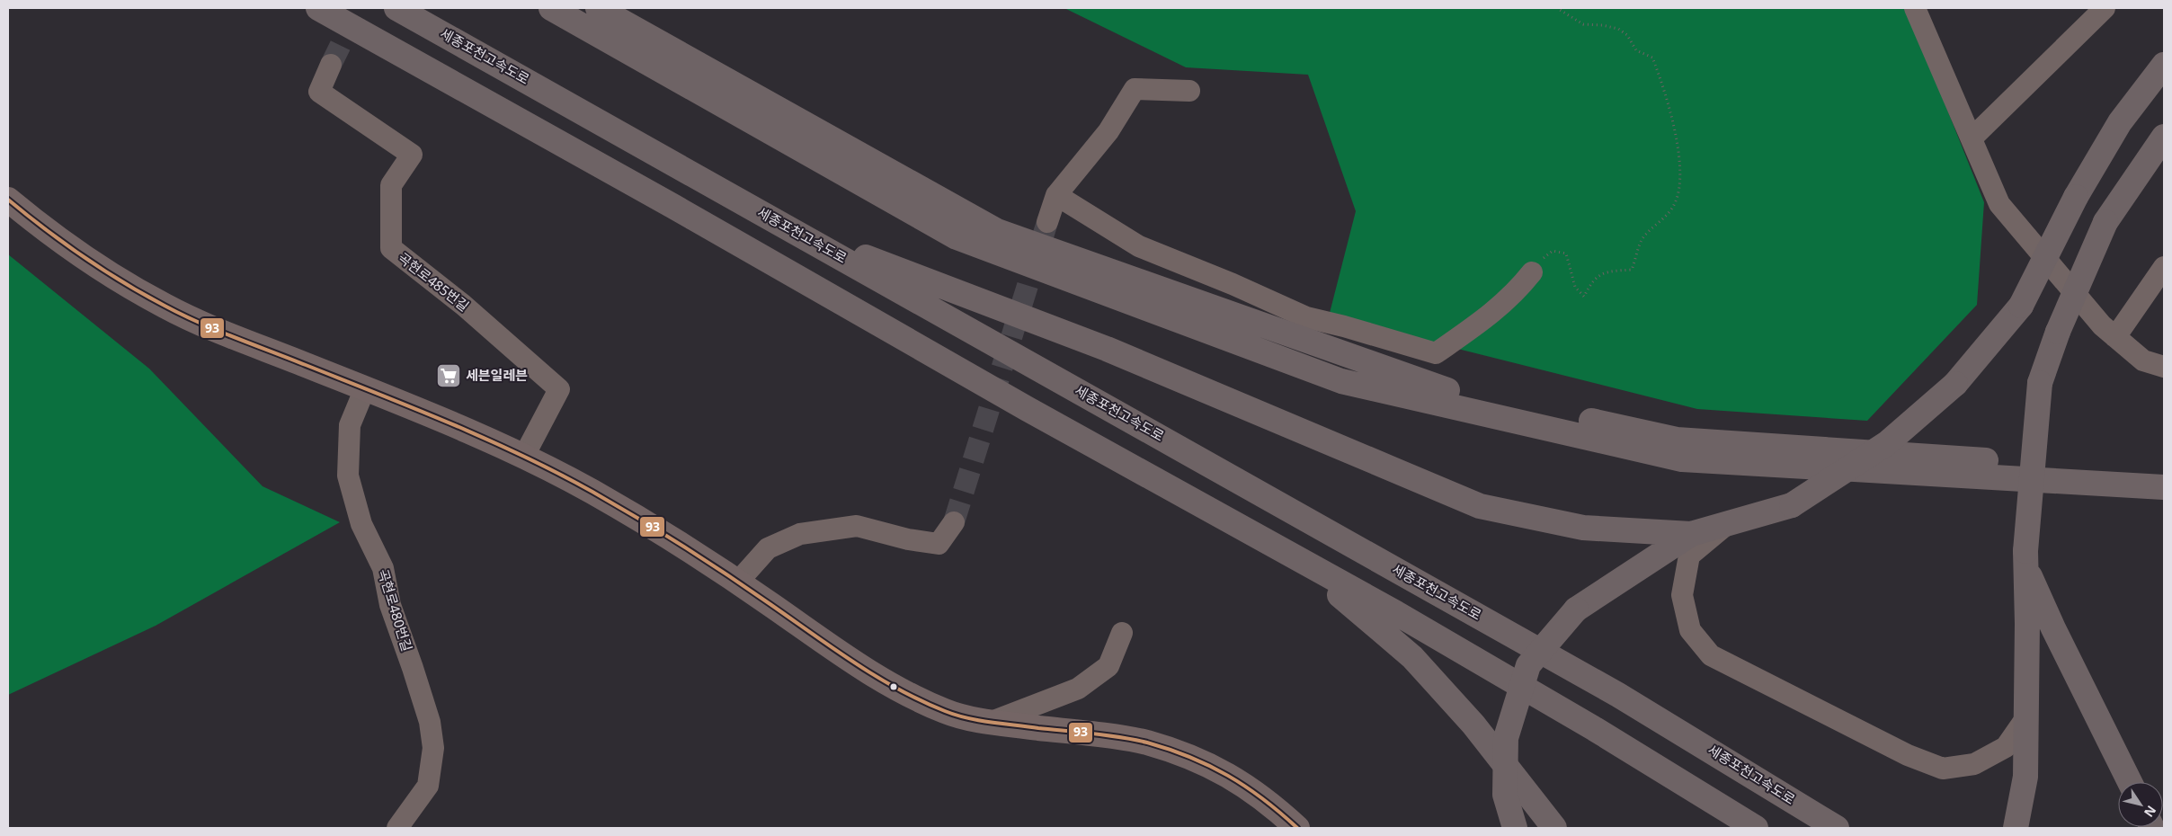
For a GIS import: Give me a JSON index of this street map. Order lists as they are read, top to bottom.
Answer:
{
  "streets": {
    "highway": ["세종포천고속도로"],
    "street": ["곡현로485번길", "곡현로480번길"]
  },
  "places": {
    "supermarket": ["세븐일레븐"]
  },
  "lines": ["transit line 93"],
  "north": "bottom right"
}
